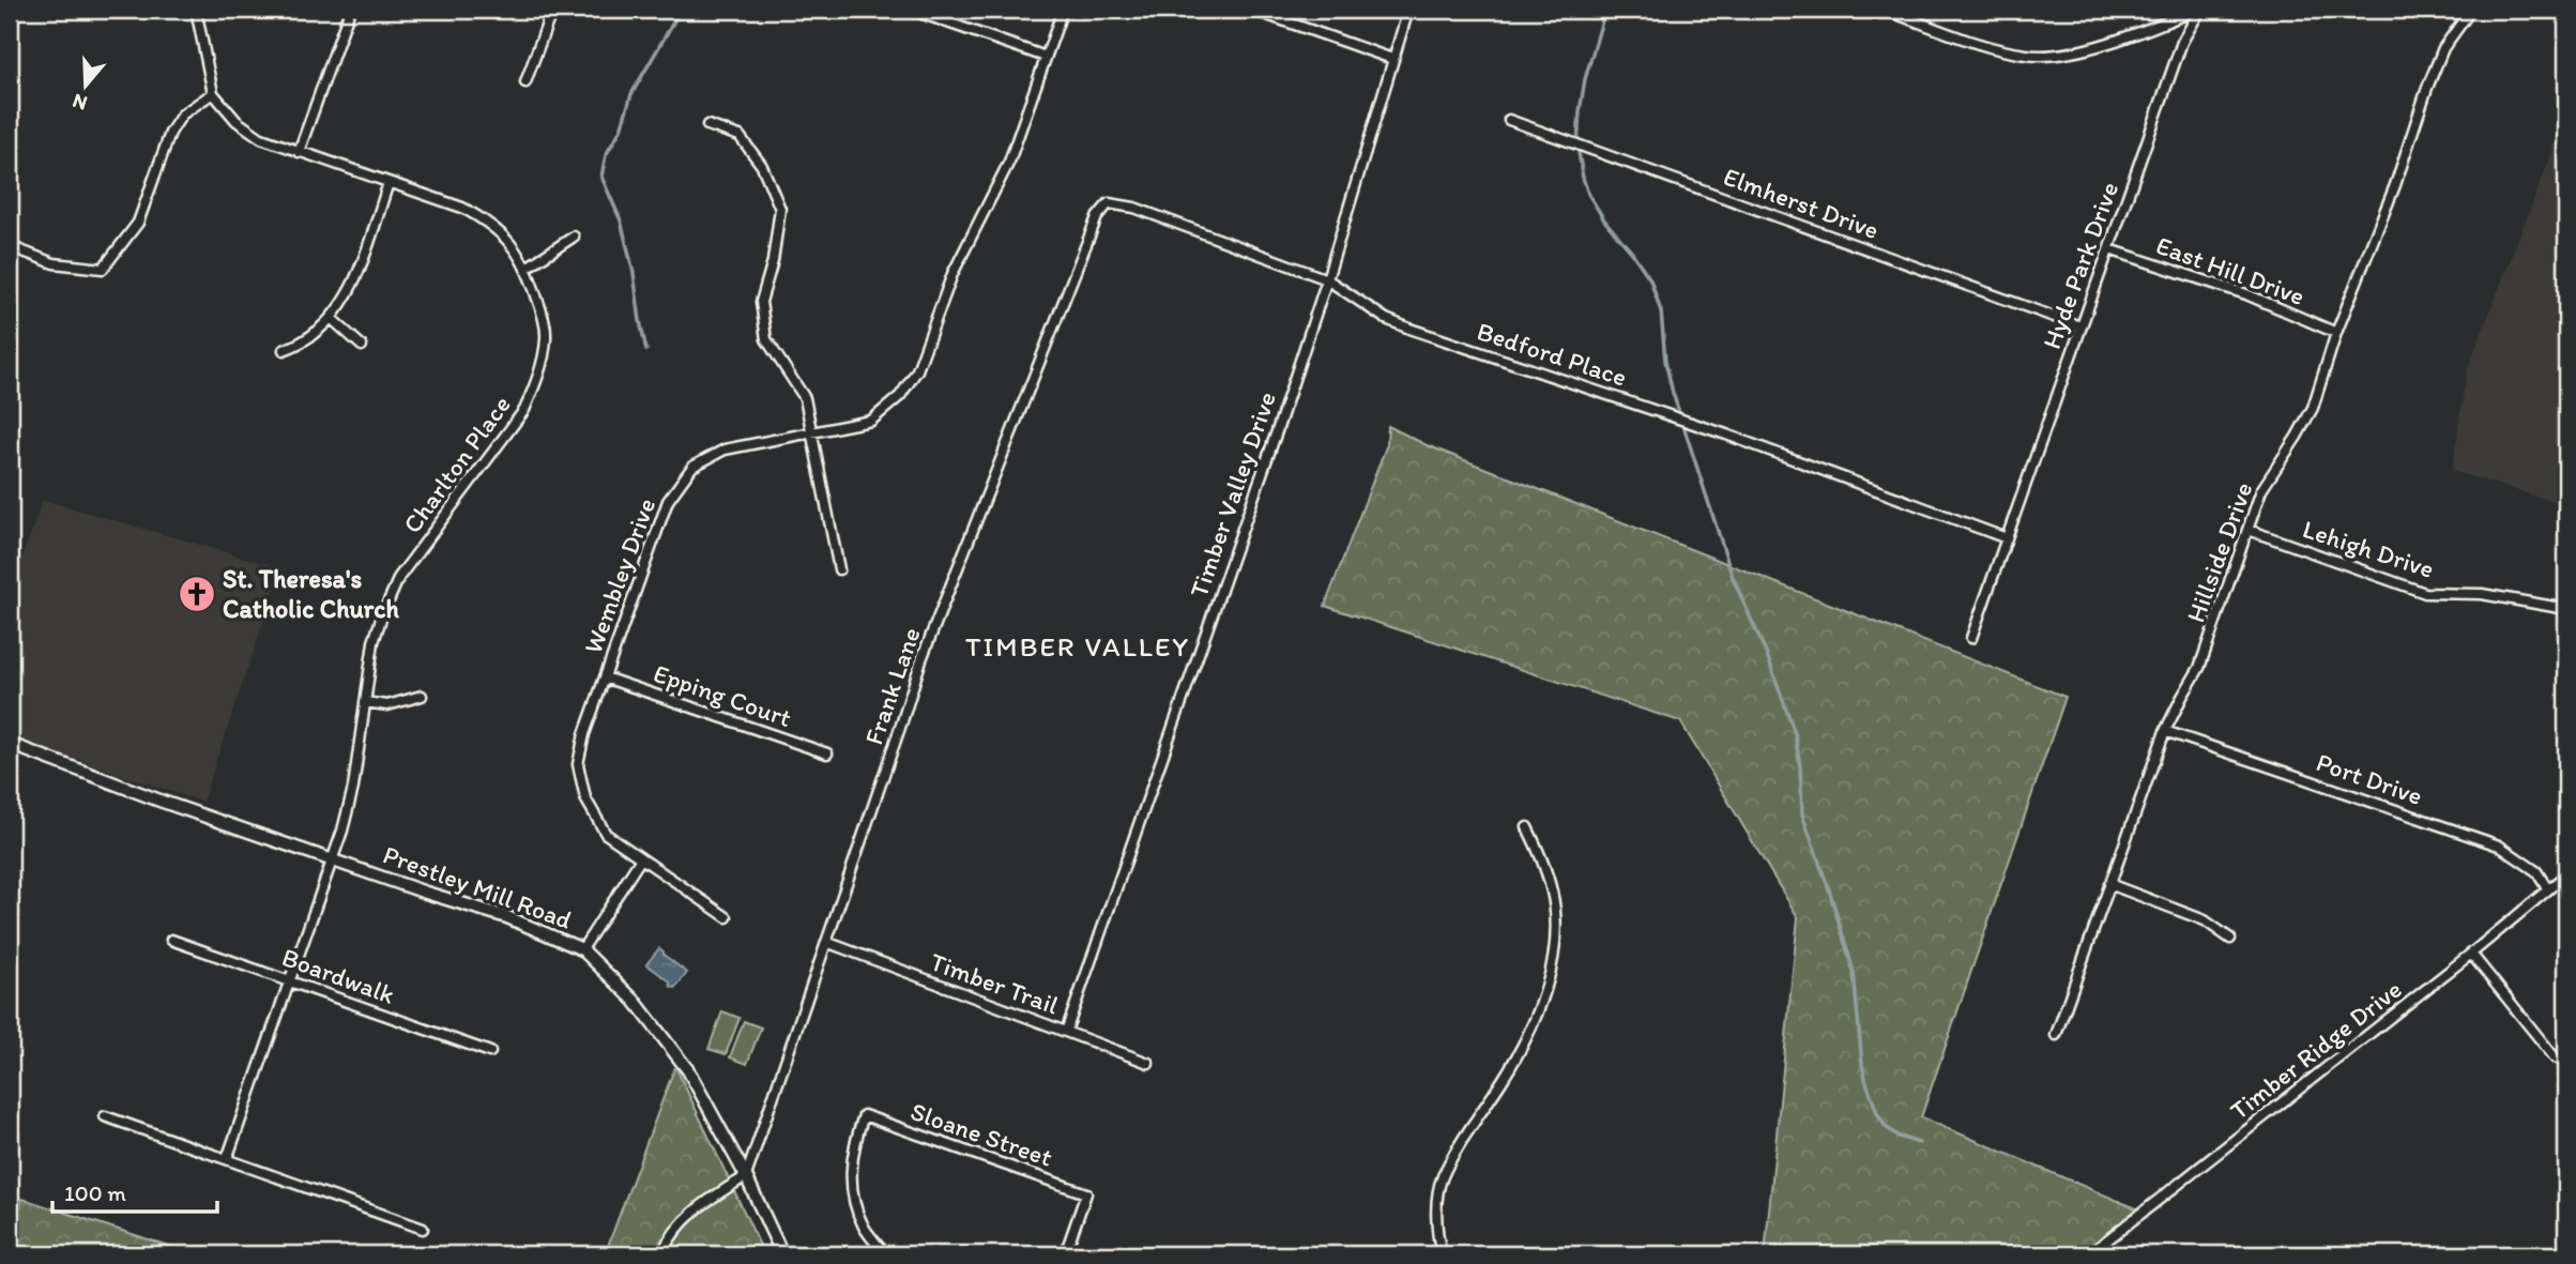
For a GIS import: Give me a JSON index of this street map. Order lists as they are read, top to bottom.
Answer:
{
  "streets": {
    "street": [
      "Elmherst Drive",
      "Hyde Park Drive",
      "East Hill Drive",
      "Bedford Place",
      "Charlton Place",
      "Timber Valley Drive",
      "Lehigh Drive",
      "Hillside Drive",
      "Wembley Drive",
      "Frank Lane",
      "Epping Court",
      "Port Drive",
      "Prestley Mill Road",
      "Boardwalk",
      "Timber Trail",
      "Timber Ridge Drive",
      "Sloane Street"
    ]
  },
  "crossings": [
    ["Elmherst Drive", "Hyde Park Drive"],
    ["Hyde Park Drive", "East Hill Drive"],
    ["Hyde Park Drive", "Bedford Place"],
    ["East Hill Drive", "Hillside Drive"],
    ["Bedford Place", "Timber Valley Drive"],
    ["Bedford Place", "Frank Lane"],
    ["Charlton Place", "Prestley Mill Road"],
    ["Charlton Place", "Boardwalk"],
    ["Timber Valley Drive", "Timber Trail"],
    ["Lehigh Drive", "Hillside Drive"],
    ["Hillside Drive", "Port Drive"],
    ["Wembley Drive", "Epping Court"],
    ["Frank Lane", "Prestley Mill Road"],
    ["Frank Lane", "Timber Trail"],
    ["Port Drive", "Timber Ridge Drive"]
  ],
  "districts": ["TIMBER VALLEY"],
  "places": {
    "church": ["St. Theresa's Catholic Church"]
  },
  "scale_bar": "100 m",
  "north": "bottom"
}
